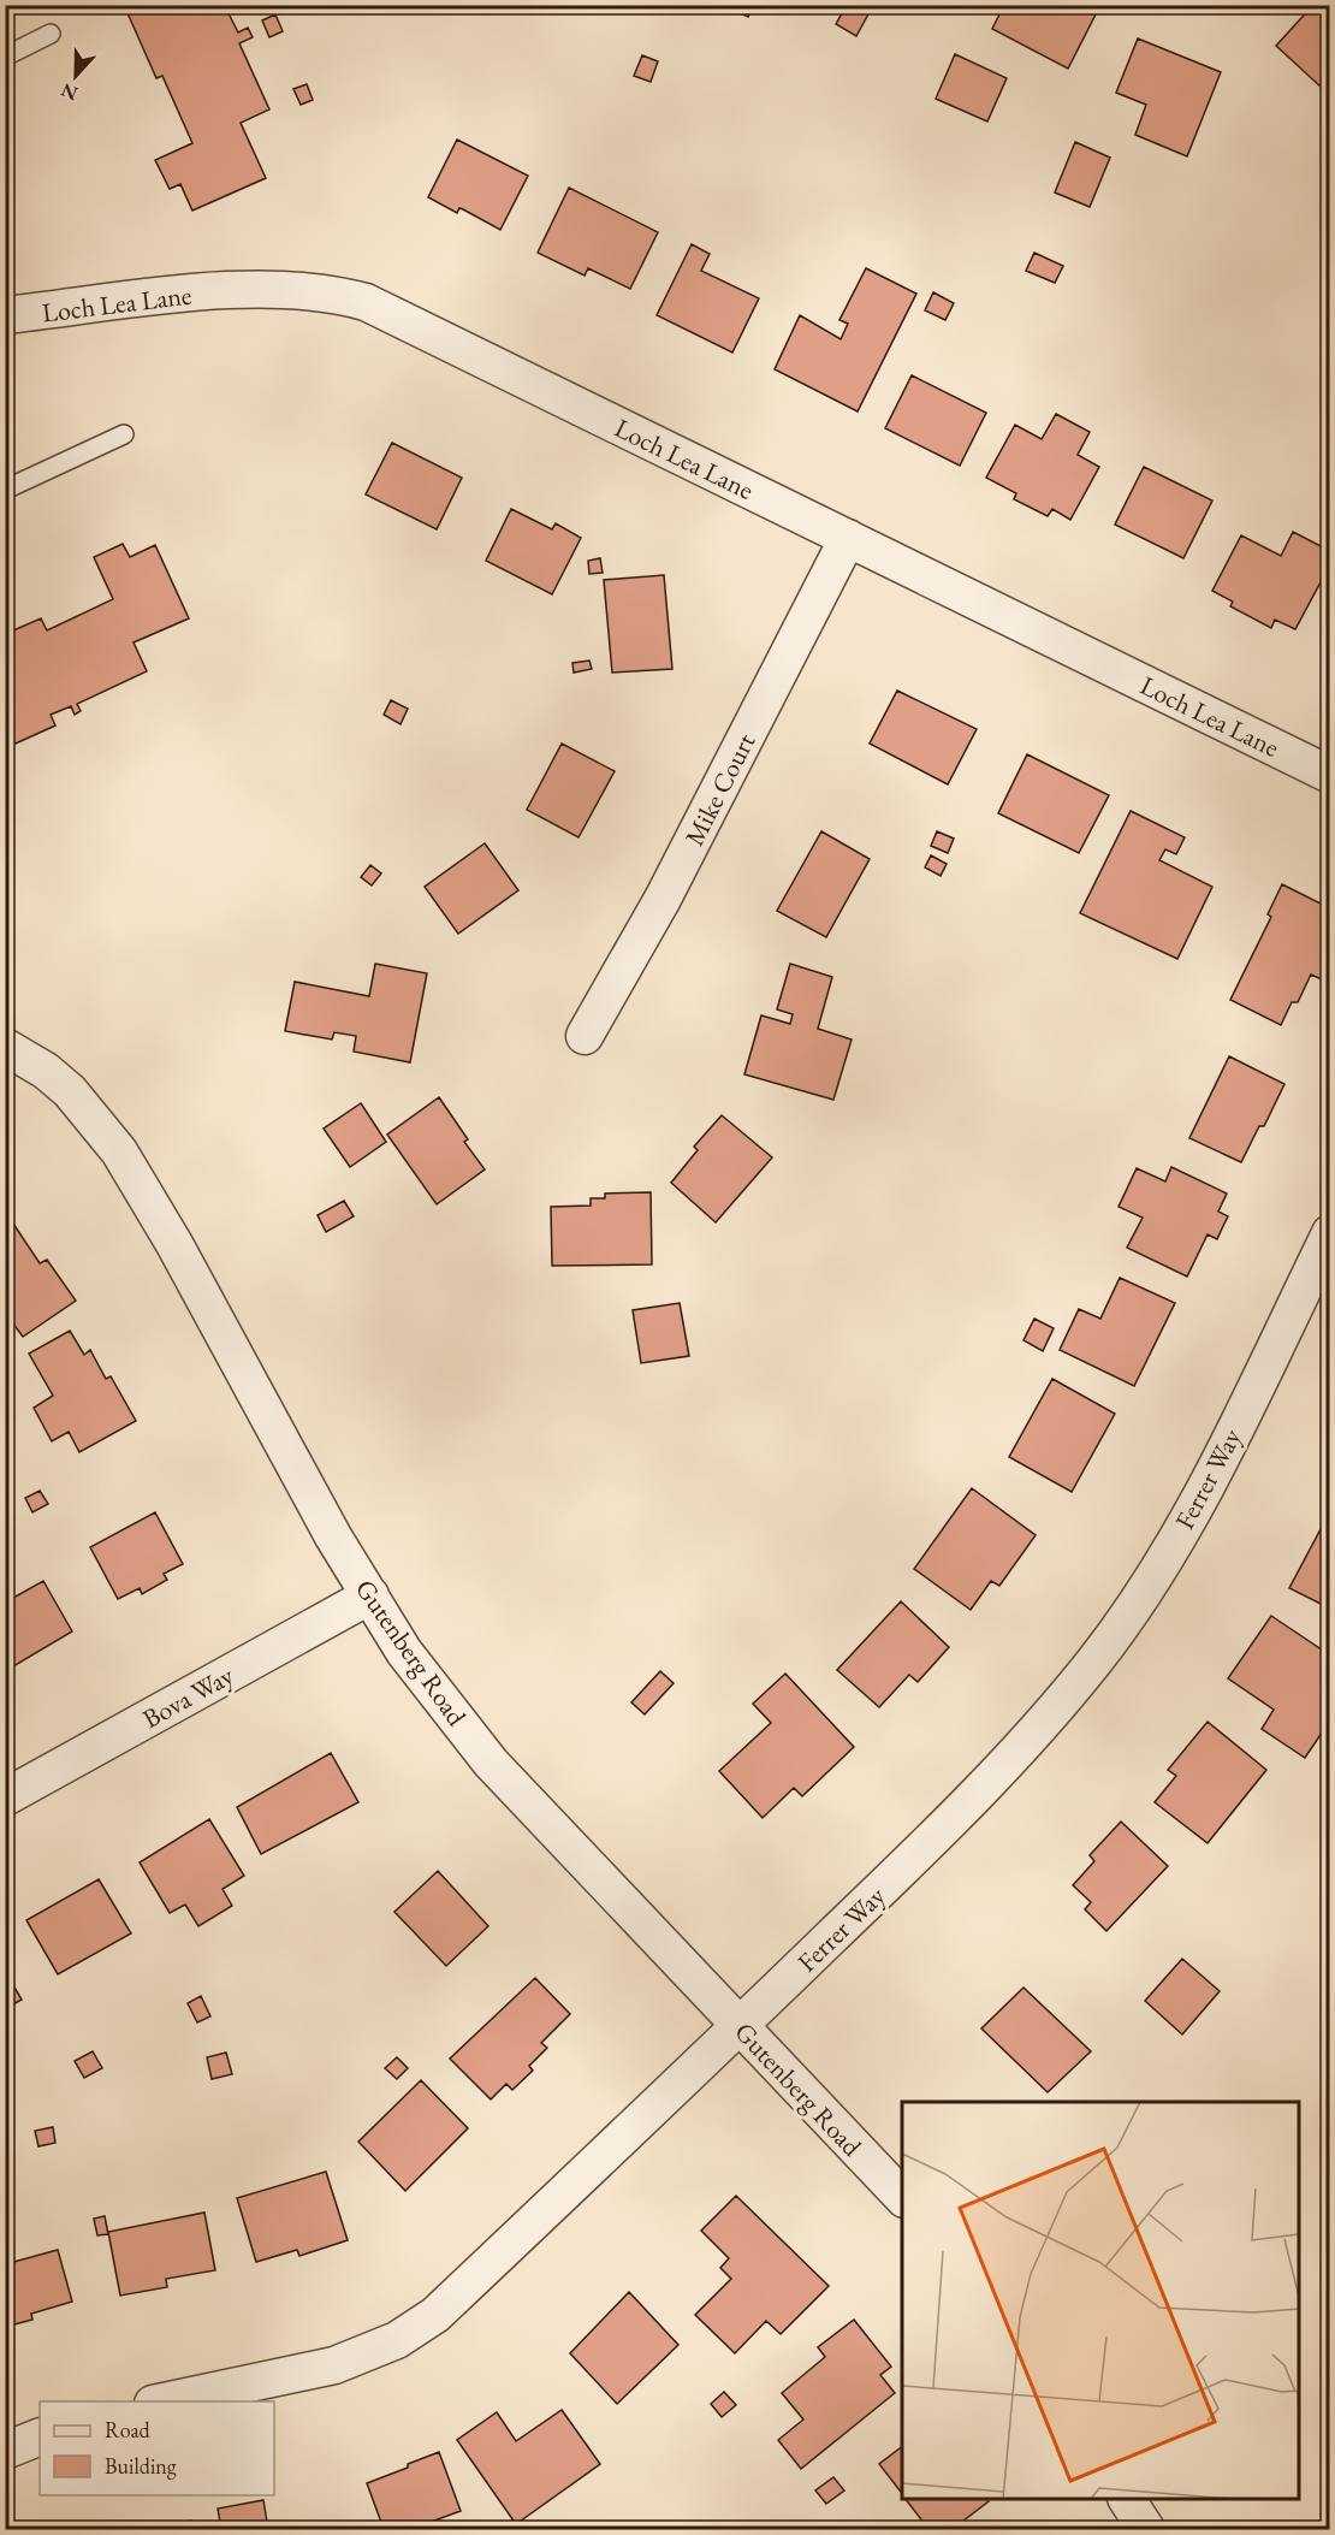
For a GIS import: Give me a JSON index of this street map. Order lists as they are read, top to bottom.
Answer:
{
  "streets": {
    "street": [
      "Loch Lea Lane",
      "Mike Court",
      "Ferrer Way",
      "Gutenberg Road",
      "Bova Way"
    ]
  },
  "crossings": [
    ["Loch Lea Lane", "Mike Court"],
    ["Ferrer Way", "Gutenberg Road"],
    ["Gutenberg Road", "Bova Way"]
  ],
  "legend": ["Road", "Building"],
  "north": "bottom"
}
